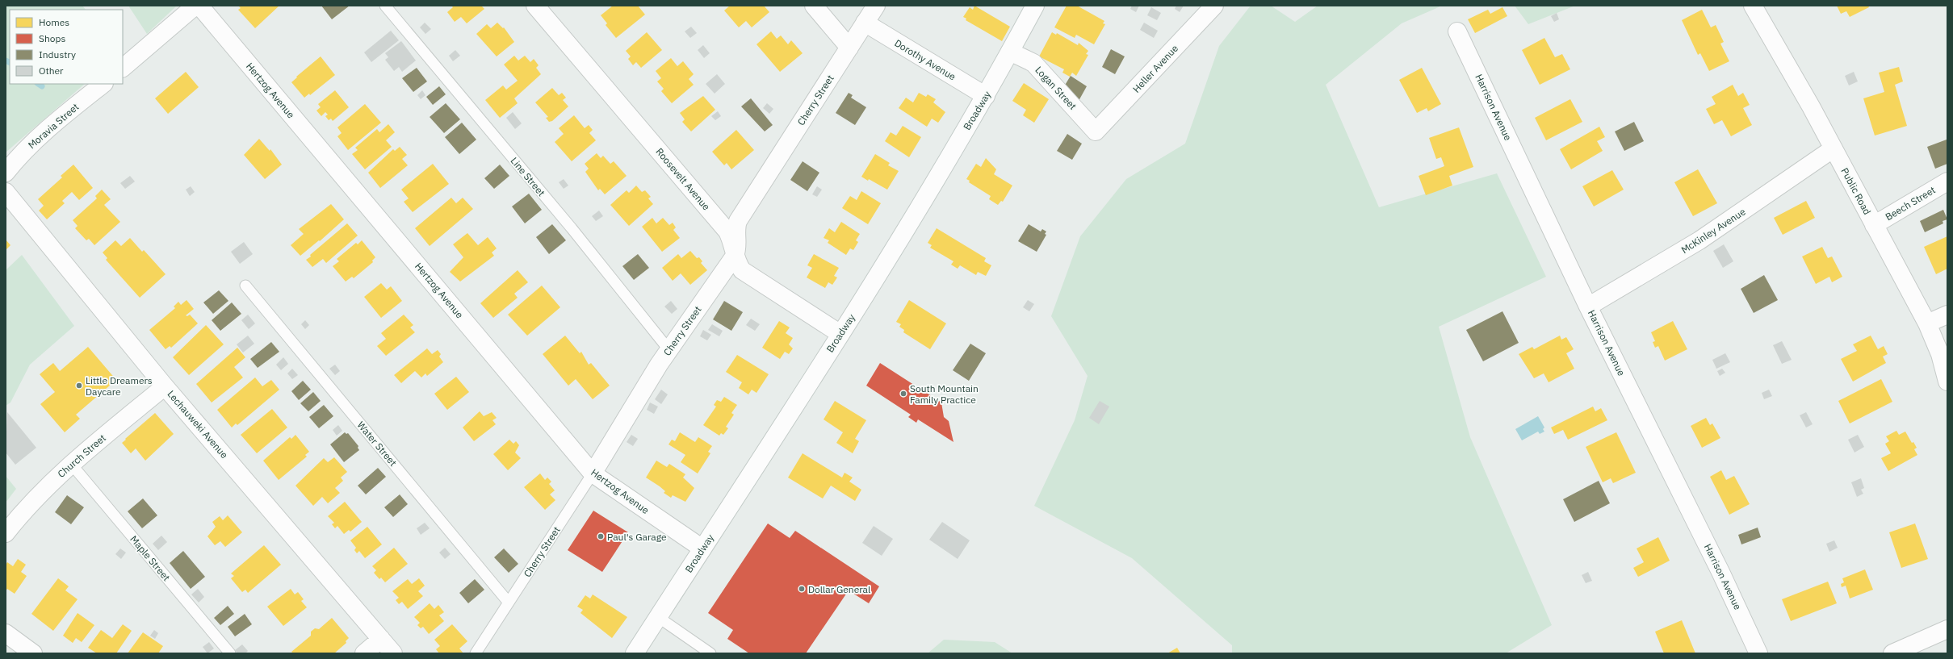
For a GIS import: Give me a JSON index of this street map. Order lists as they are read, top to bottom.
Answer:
{
  "streets": {
    "street": [
      "Dorothy Avenue",
      "Heller Avenue",
      "Logan Street",
      "Hertzog Avenue",
      "Cherry Street",
      "Harrison Avenue",
      "Broadway",
      "Moravia Street",
      "Roosevelt Avenue",
      "Public Road",
      "Beech Street",
      "McKinley Avenue",
      "Lechauweki Avenue",
      "Church Street"
    ],
    "lane": ["Line Street", "Water Street", "Maple Street"]
  },
  "crossings": [
    ["Dorothy Avenue", "Cherry Street"],
    ["Dorothy Avenue", "Broadway"],
    ["Heller Avenue", "Logan Street"],
    ["Logan Street", "Broadway"],
    ["Hertzog Avenue", "Cherry Street"],
    ["Hertzog Avenue", "Broadway"],
    ["Cherry Street", "Line Street"],
    ["Cherry Street", "Roosevelt Avenue"],
    ["Cherry Street", "Water Street"],
    ["Harrison Avenue", "McKinley Avenue"],
    ["Broadway", "Roosevelt Avenue"],
    ["Public Road", "Beech Street"],
    ["Public Road", "McKinley Avenue"],
    ["Lechauweki Avenue", "Church Street"],
    ["Church Street", "Maple Street"]
  ],
  "places": [
    "Little Dreamers Daycare",
    "South Mountain Family Practice",
    "Paul's Garage",
    "Dollar General"
  ],
  "legend": [
    "Homes",
    "Shops",
    "Industry",
    "Other"
  ]
}
